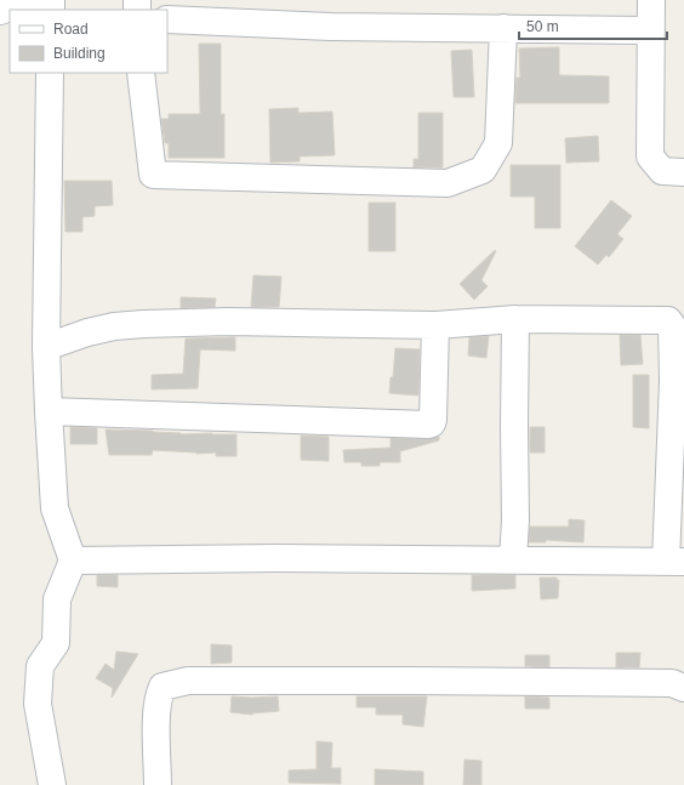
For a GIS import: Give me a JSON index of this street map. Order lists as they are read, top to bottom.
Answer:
{
  "legend": ["Road", "Building"],
  "scale_bar": "50 m"
}
